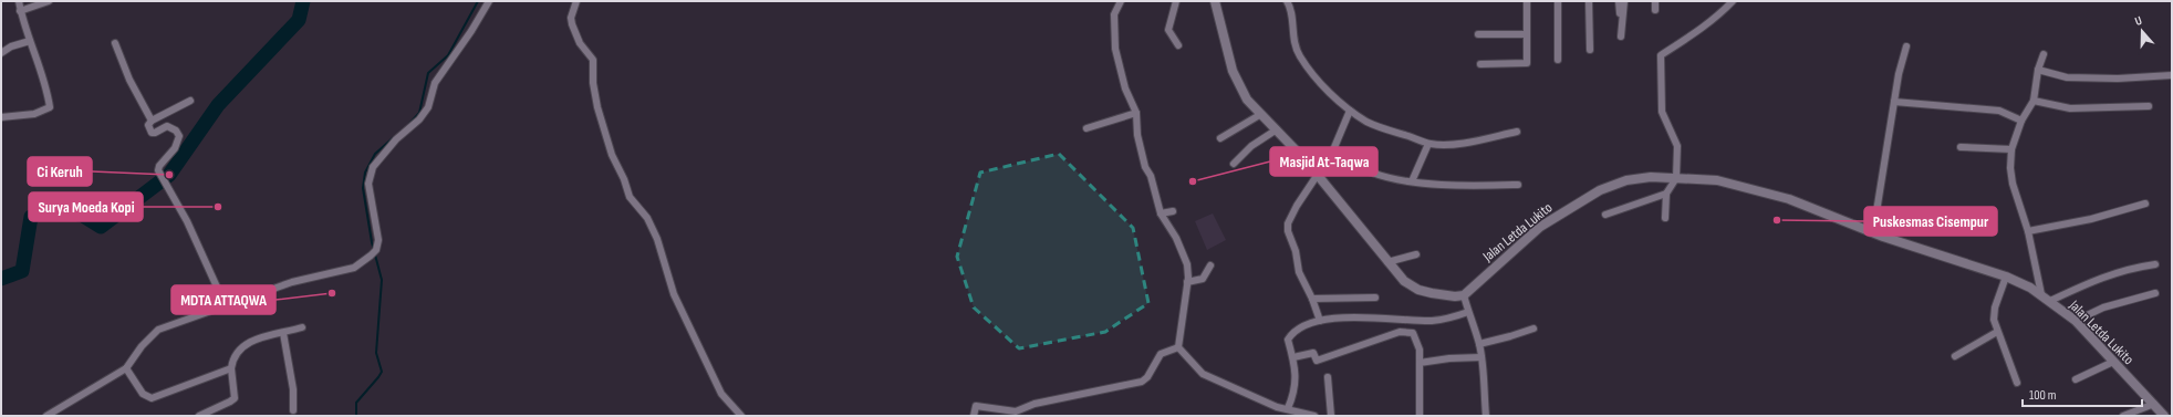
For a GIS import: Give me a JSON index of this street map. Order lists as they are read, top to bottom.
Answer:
{
  "streets": {
    "street": ["Jalan Letda Lukito"]
  },
  "places": [
    "Ci Keruh",
    "Masjid At-Taqwa",
    "Surya Moeda Kopi",
    "Puskesmas Cisempur",
    "MDTA ATTAQWA"
  ],
  "scale_bar": "100 m",
  "north": "top"
}
